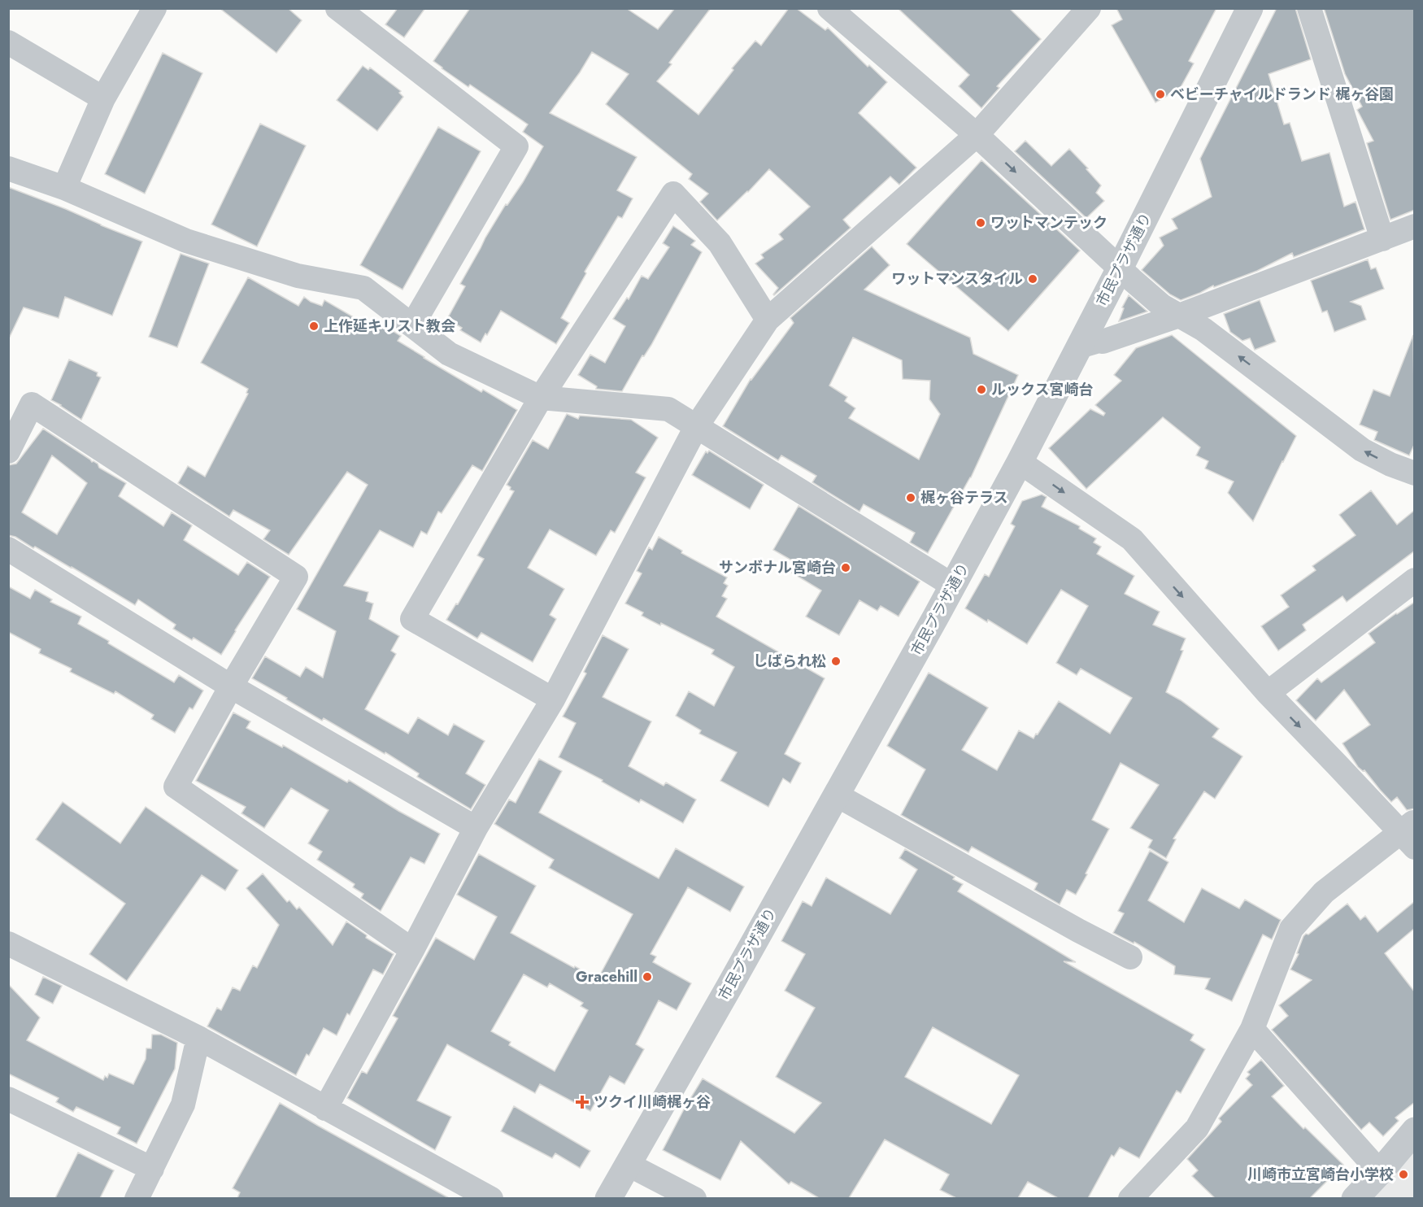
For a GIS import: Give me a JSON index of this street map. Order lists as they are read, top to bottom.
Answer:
{
  "streets": {
    "street": ["市民プラザ通り"]
  },
  "places": {
    "other": [
      "ベビーチャイルドランド 梶ヶ谷園",
      "ワットマンテック",
      "ワットマンスタイル",
      "上作延キリスト教会",
      "ルックス宮崎台",
      "梶ヶ谷テラス",
      "サンボナル宮崎台",
      "しばられ松",
      "Gracehill",
      "川崎市立宮崎台小学校"
    ],
    "health": ["ツクイ川崎梶ヶ谷"]
  }
}
